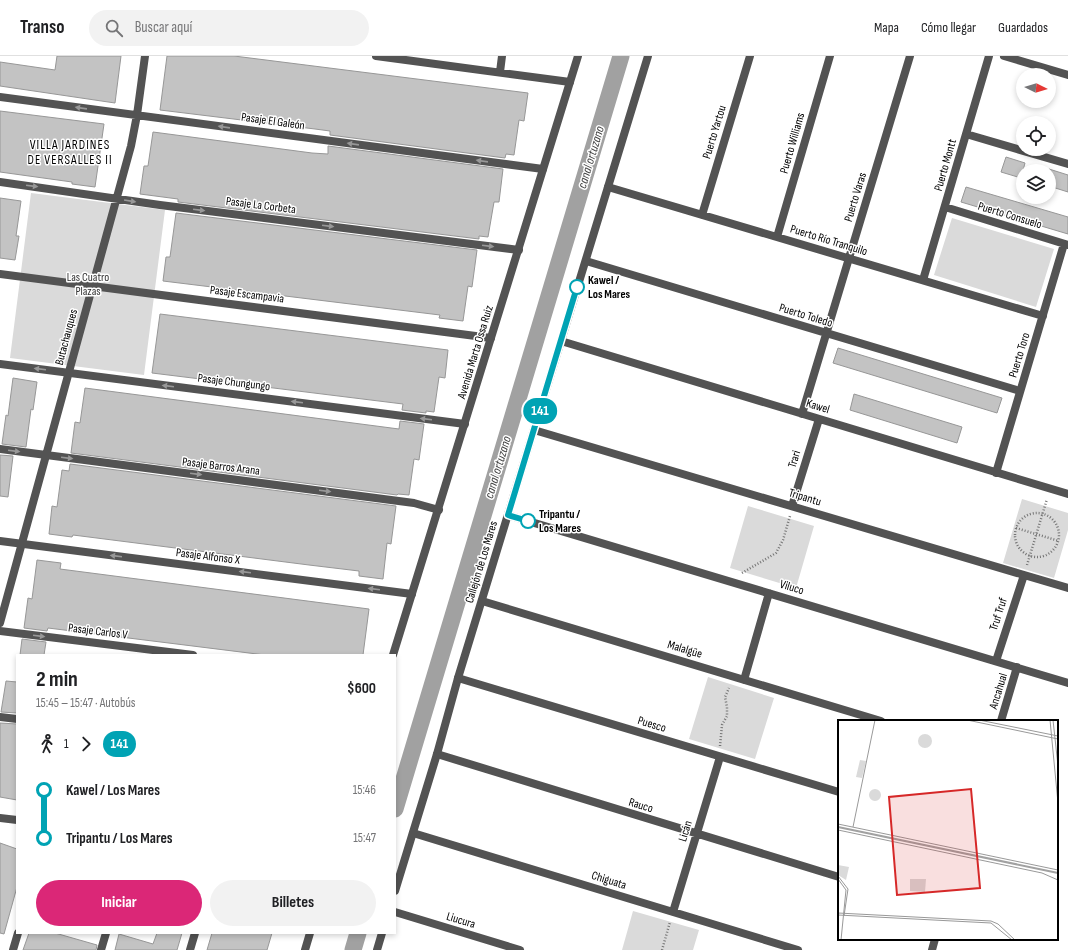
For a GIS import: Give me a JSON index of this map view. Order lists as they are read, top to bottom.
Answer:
{
  "streets": {
    "street": [
      "Pasaje El Galeón",
      "Puerto Yartou",
      "Puerto Williams",
      "Puerto Montt",
      "Puerto Varas",
      "Pasaje La Corbeta",
      "Puerto Consuelo",
      "Puerto Río Tranquilo",
      "Pasaje Escampavia",
      "Puerto Toledo",
      "Butachauques",
      "Avenida Marta Ossa Ruiz",
      "Puerto Toro",
      "Pasaje Chungungo",
      "Kawel",
      "Trari",
      "Pasaje Barros Arana",
      "Tripantu",
      "Pasaje Alfonso X",
      "Callejón de Los Mares",
      "Viluco",
      "Truf Truf",
      "Pasaje Carlos V",
      "Malalgüe",
      "Ancahual",
      "Puesco",
      "Rauco",
      "Licán",
      "Chiguata",
      "Liucura"
    ]
  },
  "crossings": [
    ["Pasaje El Galeón", "Butachauques"],
    ["Pasaje El Galeón", "Avenida Marta Ossa Ruiz"],
    ["Puerto Yartou", "Puerto Río Tranquilo"],
    ["Puerto Williams", "Puerto Río Tranquilo"],
    ["Puerto Montt", "Puerto Consuelo"],
    ["Puerto Montt", "Puerto Río Tranquilo"],
    ["Puerto Varas", "Puerto Río Tranquilo"],
    ["Puerto Varas", "Puerto Toledo"],
    ["Puerto Varas", "Kawel"],
    ["Pasaje La Corbeta", "Butachauques"],
    ["Pasaje La Corbeta", "Avenida Marta Ossa Ruiz"],
    ["Puerto Consuelo", "Puerto Toro"],
    ["Puerto Río Tranquilo", "Puerto Toro"],
    ["Puerto Río Tranquilo", "Callejón de Los Mares"],
    ["Pasaje Escampavia", "Butachauques"],
    ["Pasaje Escampavia", "Avenida Marta Ossa Ruiz"],
    ["Puerto Toledo", "Puerto Toro"],
    ["Puerto Toledo", "Callejón de Los Mares"],
    ["Butachauques", "Pasaje Chungungo"],
    ["Butachauques", "Pasaje Barros Arana"],
    ["Butachauques", "Pasaje Alfonso X"],
    ["Avenida Marta Ossa Ruiz", "Pasaje Chungungo"],
    ["Avenida Marta Ossa Ruiz", "Pasaje Barros Arana"],
    ["Avenida Marta Ossa Ruiz", "Pasaje Alfonso X"],
    ["Puerto Toro", "Kawel"],
    ["Kawel", "Trari"],
    ["Kawel", "Callejón de Los Mares"],
    ["Trari", "Tripantu"],
    ["Tripantu", "Callejón de Los Mares"],
    ["Tripantu", "Truf Truf"],
    ["Callejón de Los Mares", "Viluco"],
    ["Callejón de Los Mares", "Malalgüe"],
    ["Callejón de Los Mares", "Puesco"],
    ["Callejón de Los Mares", "Rauco"],
    ["Callejón de Los Mares", "Chiguata"],
    ["Viluco", "Truf Truf"],
    ["Viluco", "Ancahual"],
    ["Puesco", "Licán"],
    ["Rauco", "Licán"],
    ["Licán", "Chiguata"]
  ],
  "one_way": [
    "Pasaje El Galeón",
    "Pasaje La Corbeta",
    "Pasaje Chungungo",
    "Pasaje Barros Arana",
    "Pasaje Alfonso X",
    "Pasaje Carlos V"
  ],
  "districts": ["VILLA JARDINES DE VERSALLES II"],
  "water": ["canal ortuzano"],
  "parks": ["Las Cuatro Plazas"],
  "places": ["Kawel / Los Mares", "Tripantu / Los Mares"],
  "lines": ["bus line 141"],
  "north": "right",
  "page": {
    "header": "Transo",
    "search": "Buscar aquí",
    "nav": ["Mapa", "Cómo llegar", "Guardados"],
    "on_map": "141",
    "heading": ["2 min", "15:45 – 15:47 · Autobús", "$600"],
    "legs": ["1", "141"],
    "list": [
      {
        "name": "Kawel / Los Mares",
        "value": "15:46"
      },
      {
        "name": "Tripantu / Los Mares",
        "value": "15:47"
      }
    ],
    "buttons": ["Iniciar", "Billetes"]
  }
}
